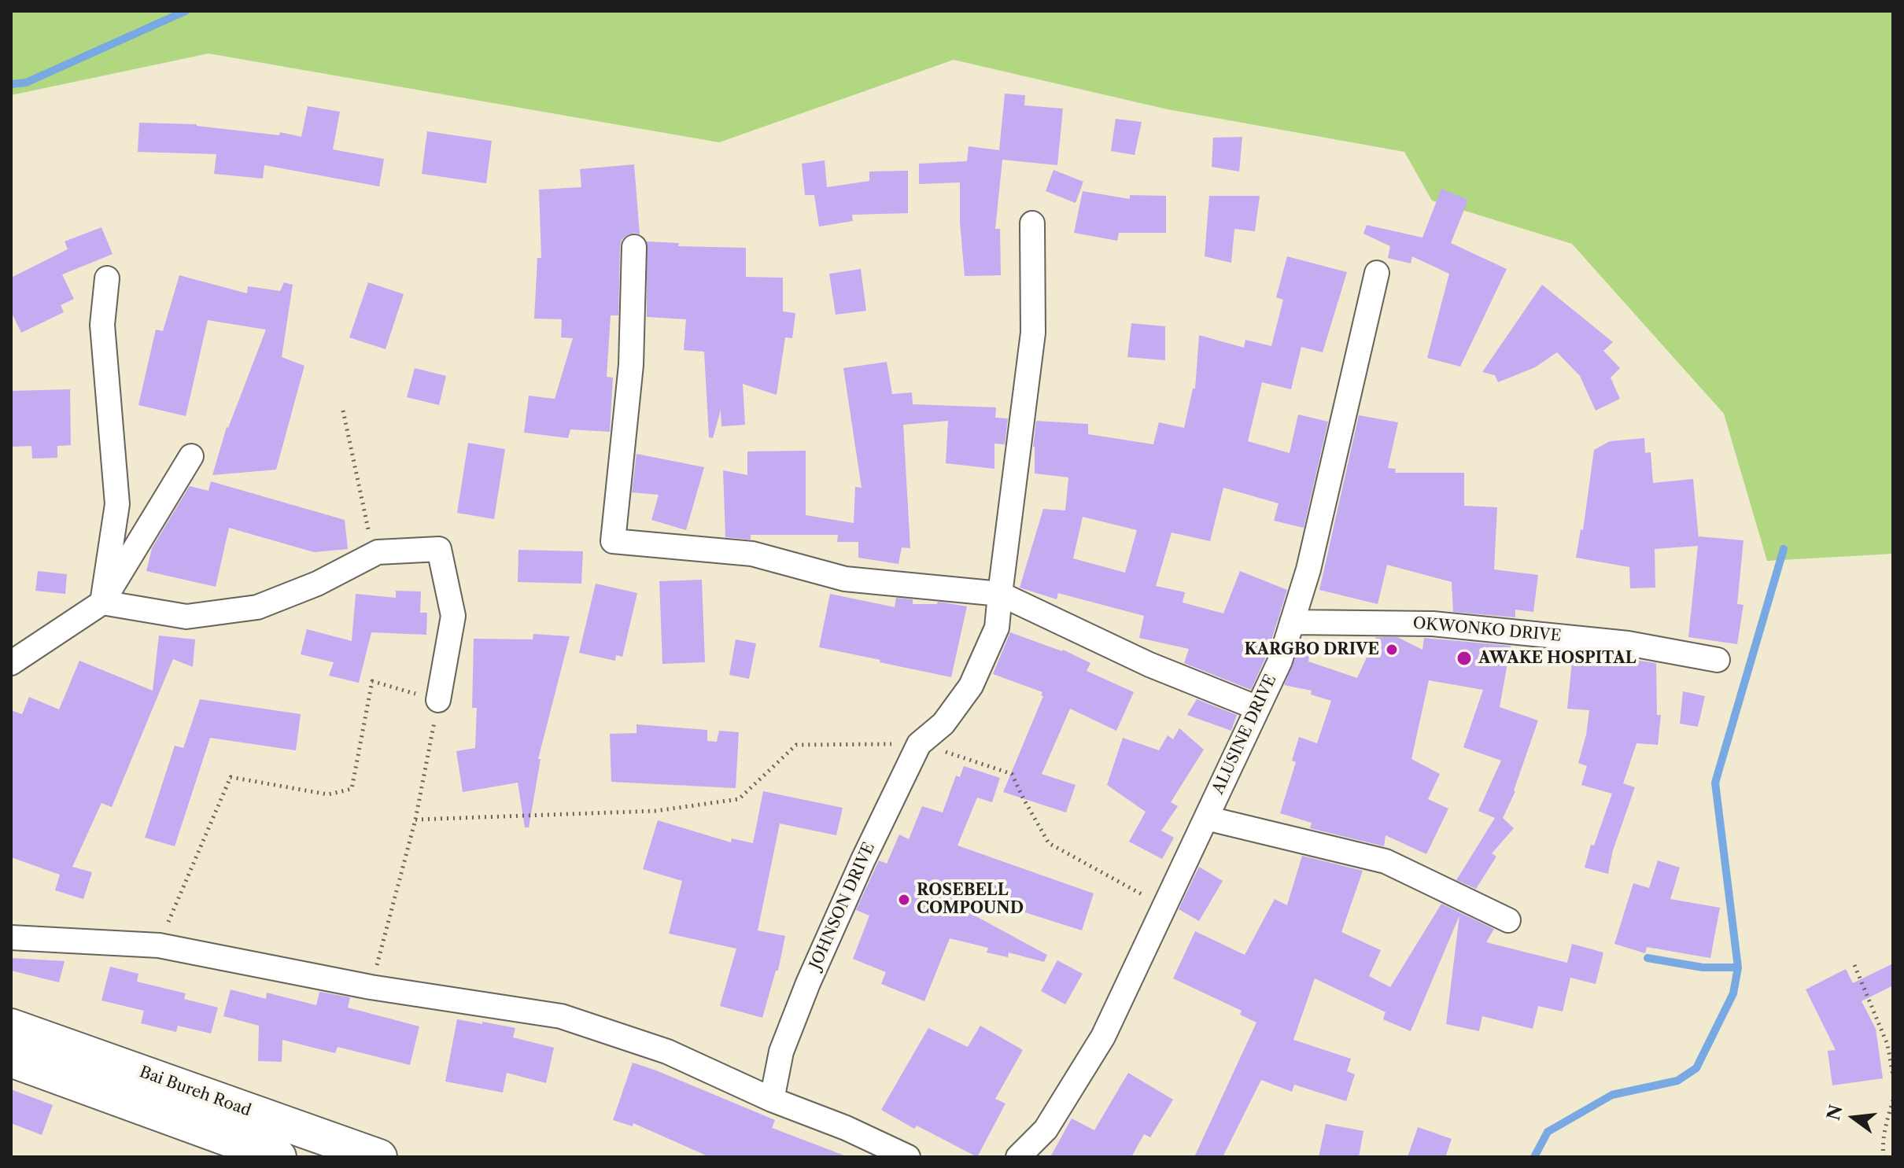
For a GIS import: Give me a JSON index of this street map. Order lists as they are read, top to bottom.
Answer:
{
  "streets": {
    "highway": ["Bai Bureh Road"],
    "street": ["OKWONKO DRIVE", "ALUSINE DRIVE", "JOHNSON DRIVE"]
  },
  "crossings": [
    ["OKWONKO DRIVE", "ALUSINE DRIVE"]
  ],
  "places": ["KARGBO DRIVE", "AWAKE HOSPITAL", "ROSEBELL COMPOUND"],
  "north": "left"
}
